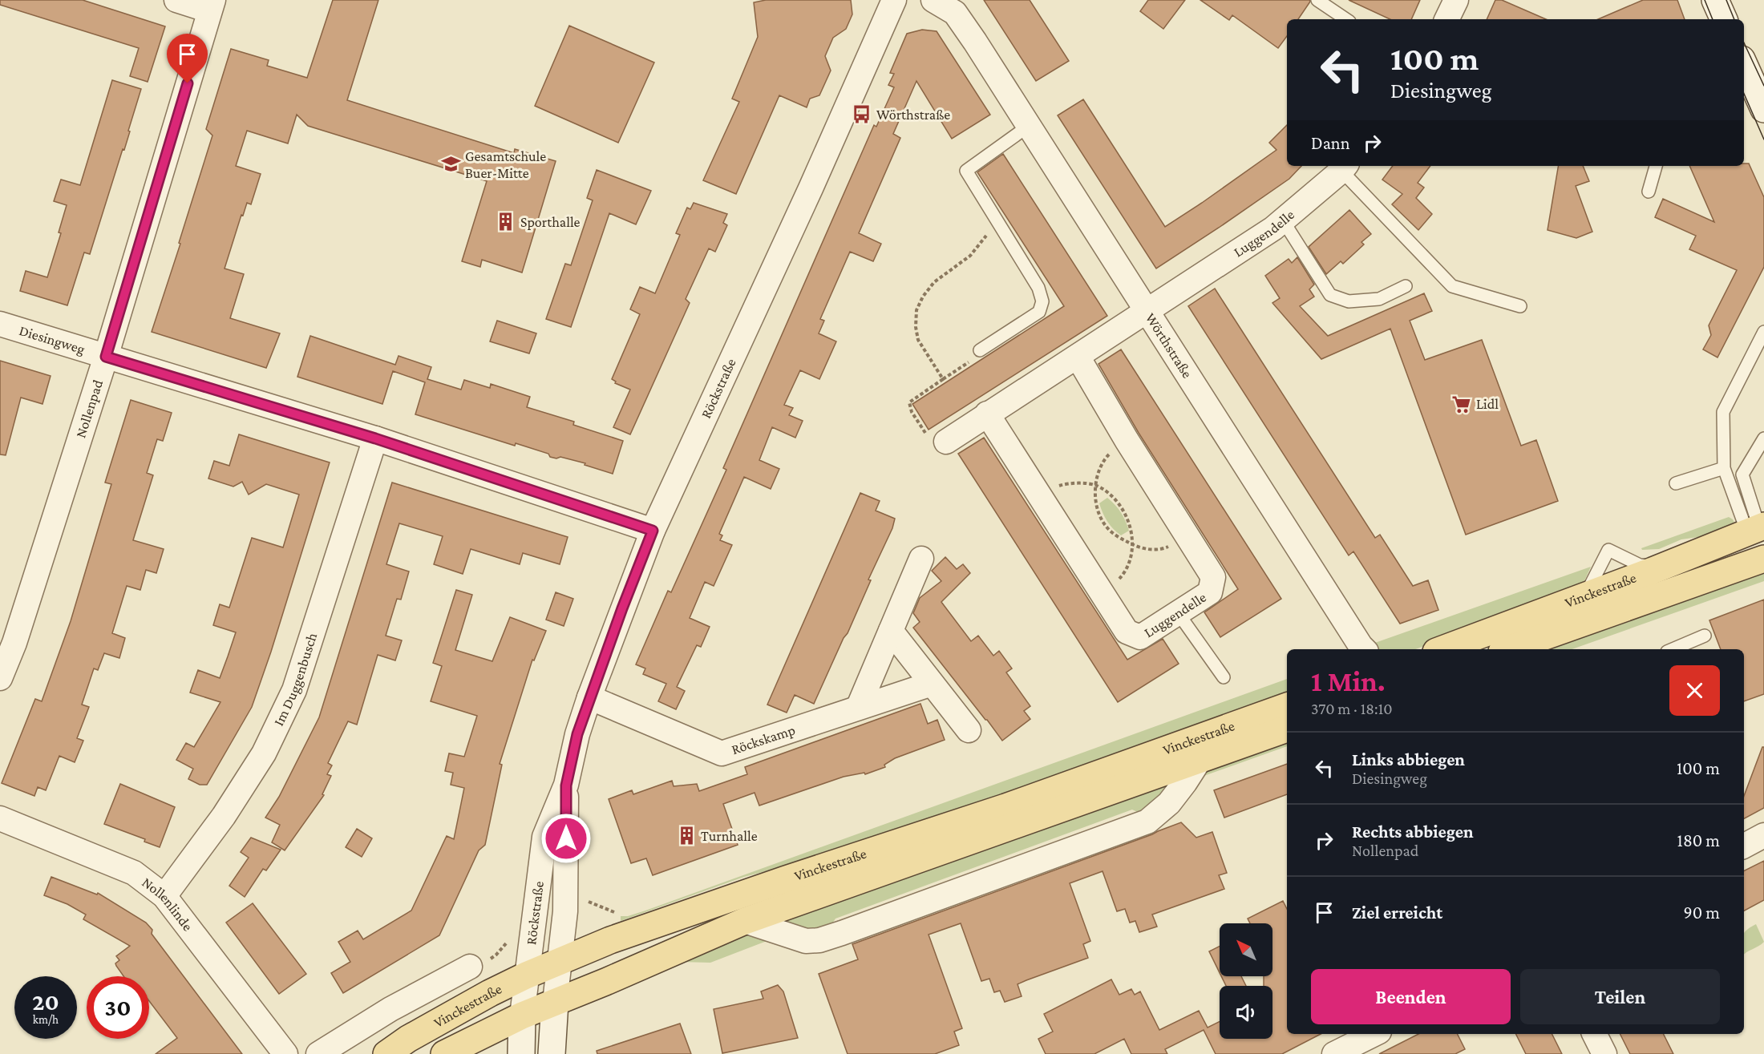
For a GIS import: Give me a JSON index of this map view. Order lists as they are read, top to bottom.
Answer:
{
  "streets": {
    "main road": ["Vinckestraße"],
    "street": [
      "Luggendelle",
      "Diesingweg",
      "Wörthstraße",
      "Röckstraße",
      "Nollenpad",
      "Im Duggenbusch",
      "Röckskamp",
      "Nollenlinde"
    ]
  },
  "crossings": [
    ["Luggendelle", "Wörthstraße"],
    ["Diesingweg", "Röckstraße"],
    ["Diesingweg", "Nollenpad"],
    ["Diesingweg", "Im Duggenbusch"],
    ["Röckstraße", "Vinckestraße"],
    ["Röckstraße", "Röckskamp"],
    ["Im Duggenbusch", "Nollenlinde"]
  ],
  "places": {
    "bus stop": ["Wörthstraße"],
    "school or university": ["Gesamtschule Buer-Mitte"],
    "building": ["Sporthalle", "Turnhalle"],
    "supermarket": ["Lidl"]
  },
  "north": "top left",
  "page": {
    "turn": ["100 m", "Diesingweg"],
    "then": "Dann",
    "heading": ["1 Min.", "370 m · 18:10"],
    "list": [
      {
        "name": "Links abbiegen",
        "note": "Diesingweg",
        "value": "100 m"
      },
      {
        "name": "Rechts abbiegen",
        "note": "Nollenpad",
        "value": "180 m"
      },
      {
        "name": "Ziel erreicht",
        "value": "90 m"
      }
    ],
    "buttons": ["Beenden", "Teilen"],
    "speed": "20 km/h",
    "limit": "30"
  }
}
